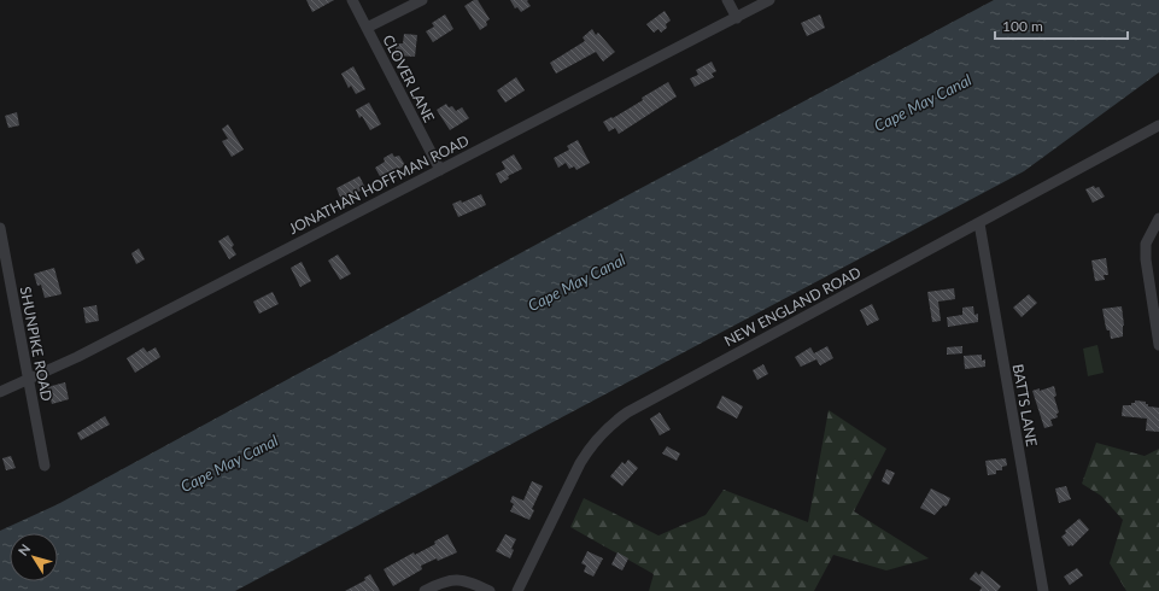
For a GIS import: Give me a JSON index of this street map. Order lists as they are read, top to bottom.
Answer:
{
  "streets": {
    "street": [
      "CLOVER LANE",
      "JONATHAN HOFFMAN ROAD",
      "NEW ENGLAND ROAD",
      "SHUNPIKE ROAD",
      "BATTS LANE"
    ]
  },
  "crossings": [
    ["CLOVER LANE", "JONATHAN HOFFMAN ROAD"],
    ["JONATHAN HOFFMAN ROAD", "SHUNPIKE ROAD"],
    ["NEW ENGLAND ROAD", "BATTS LANE"]
  ],
  "water": ["Cape May Canal"],
  "scale_bar": "100 m",
  "north": "top left"
}
